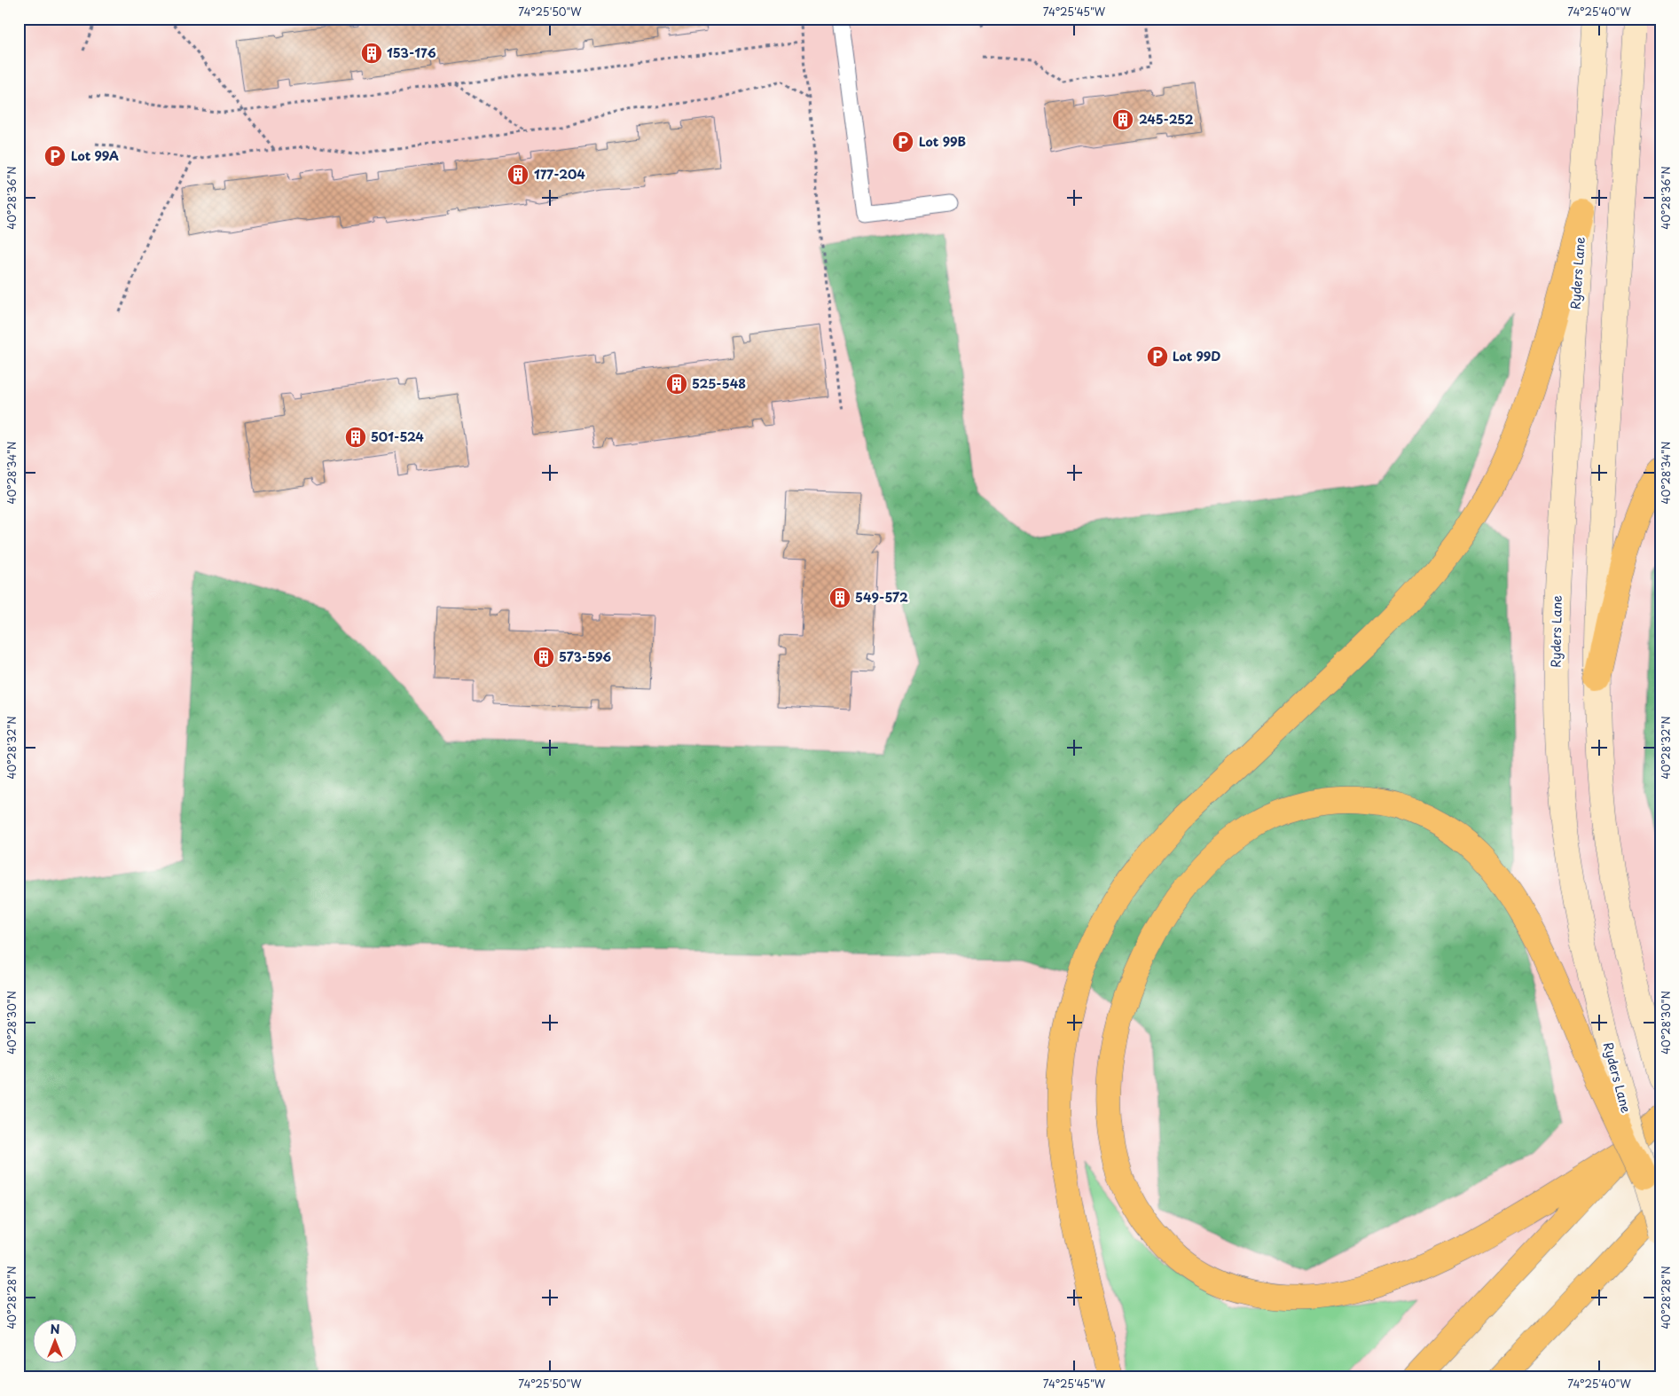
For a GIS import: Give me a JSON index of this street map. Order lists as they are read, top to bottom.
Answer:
{
  "streets": {
    "main road": ["Ryders Lane"]
  },
  "places": {
    "building": [
      "153-176",
      "245-252",
      "177-204",
      "525-548",
      "501-524",
      "549-572",
      "573-596"
    ],
    "parking": ["Lot 99B", "Lot 99A", "Lot 99D"]
  },
  "north": "top",
  "coordinates": [
    "74°25'50\"W",
    "74°25'45\"W",
    "74°25'40\"W",
    "40°28'36\"N",
    "40°28'34\"N",
    "40°28'32\"N",
    "40°28'30\"N",
    "40°28'28\"N"
  ]
}
